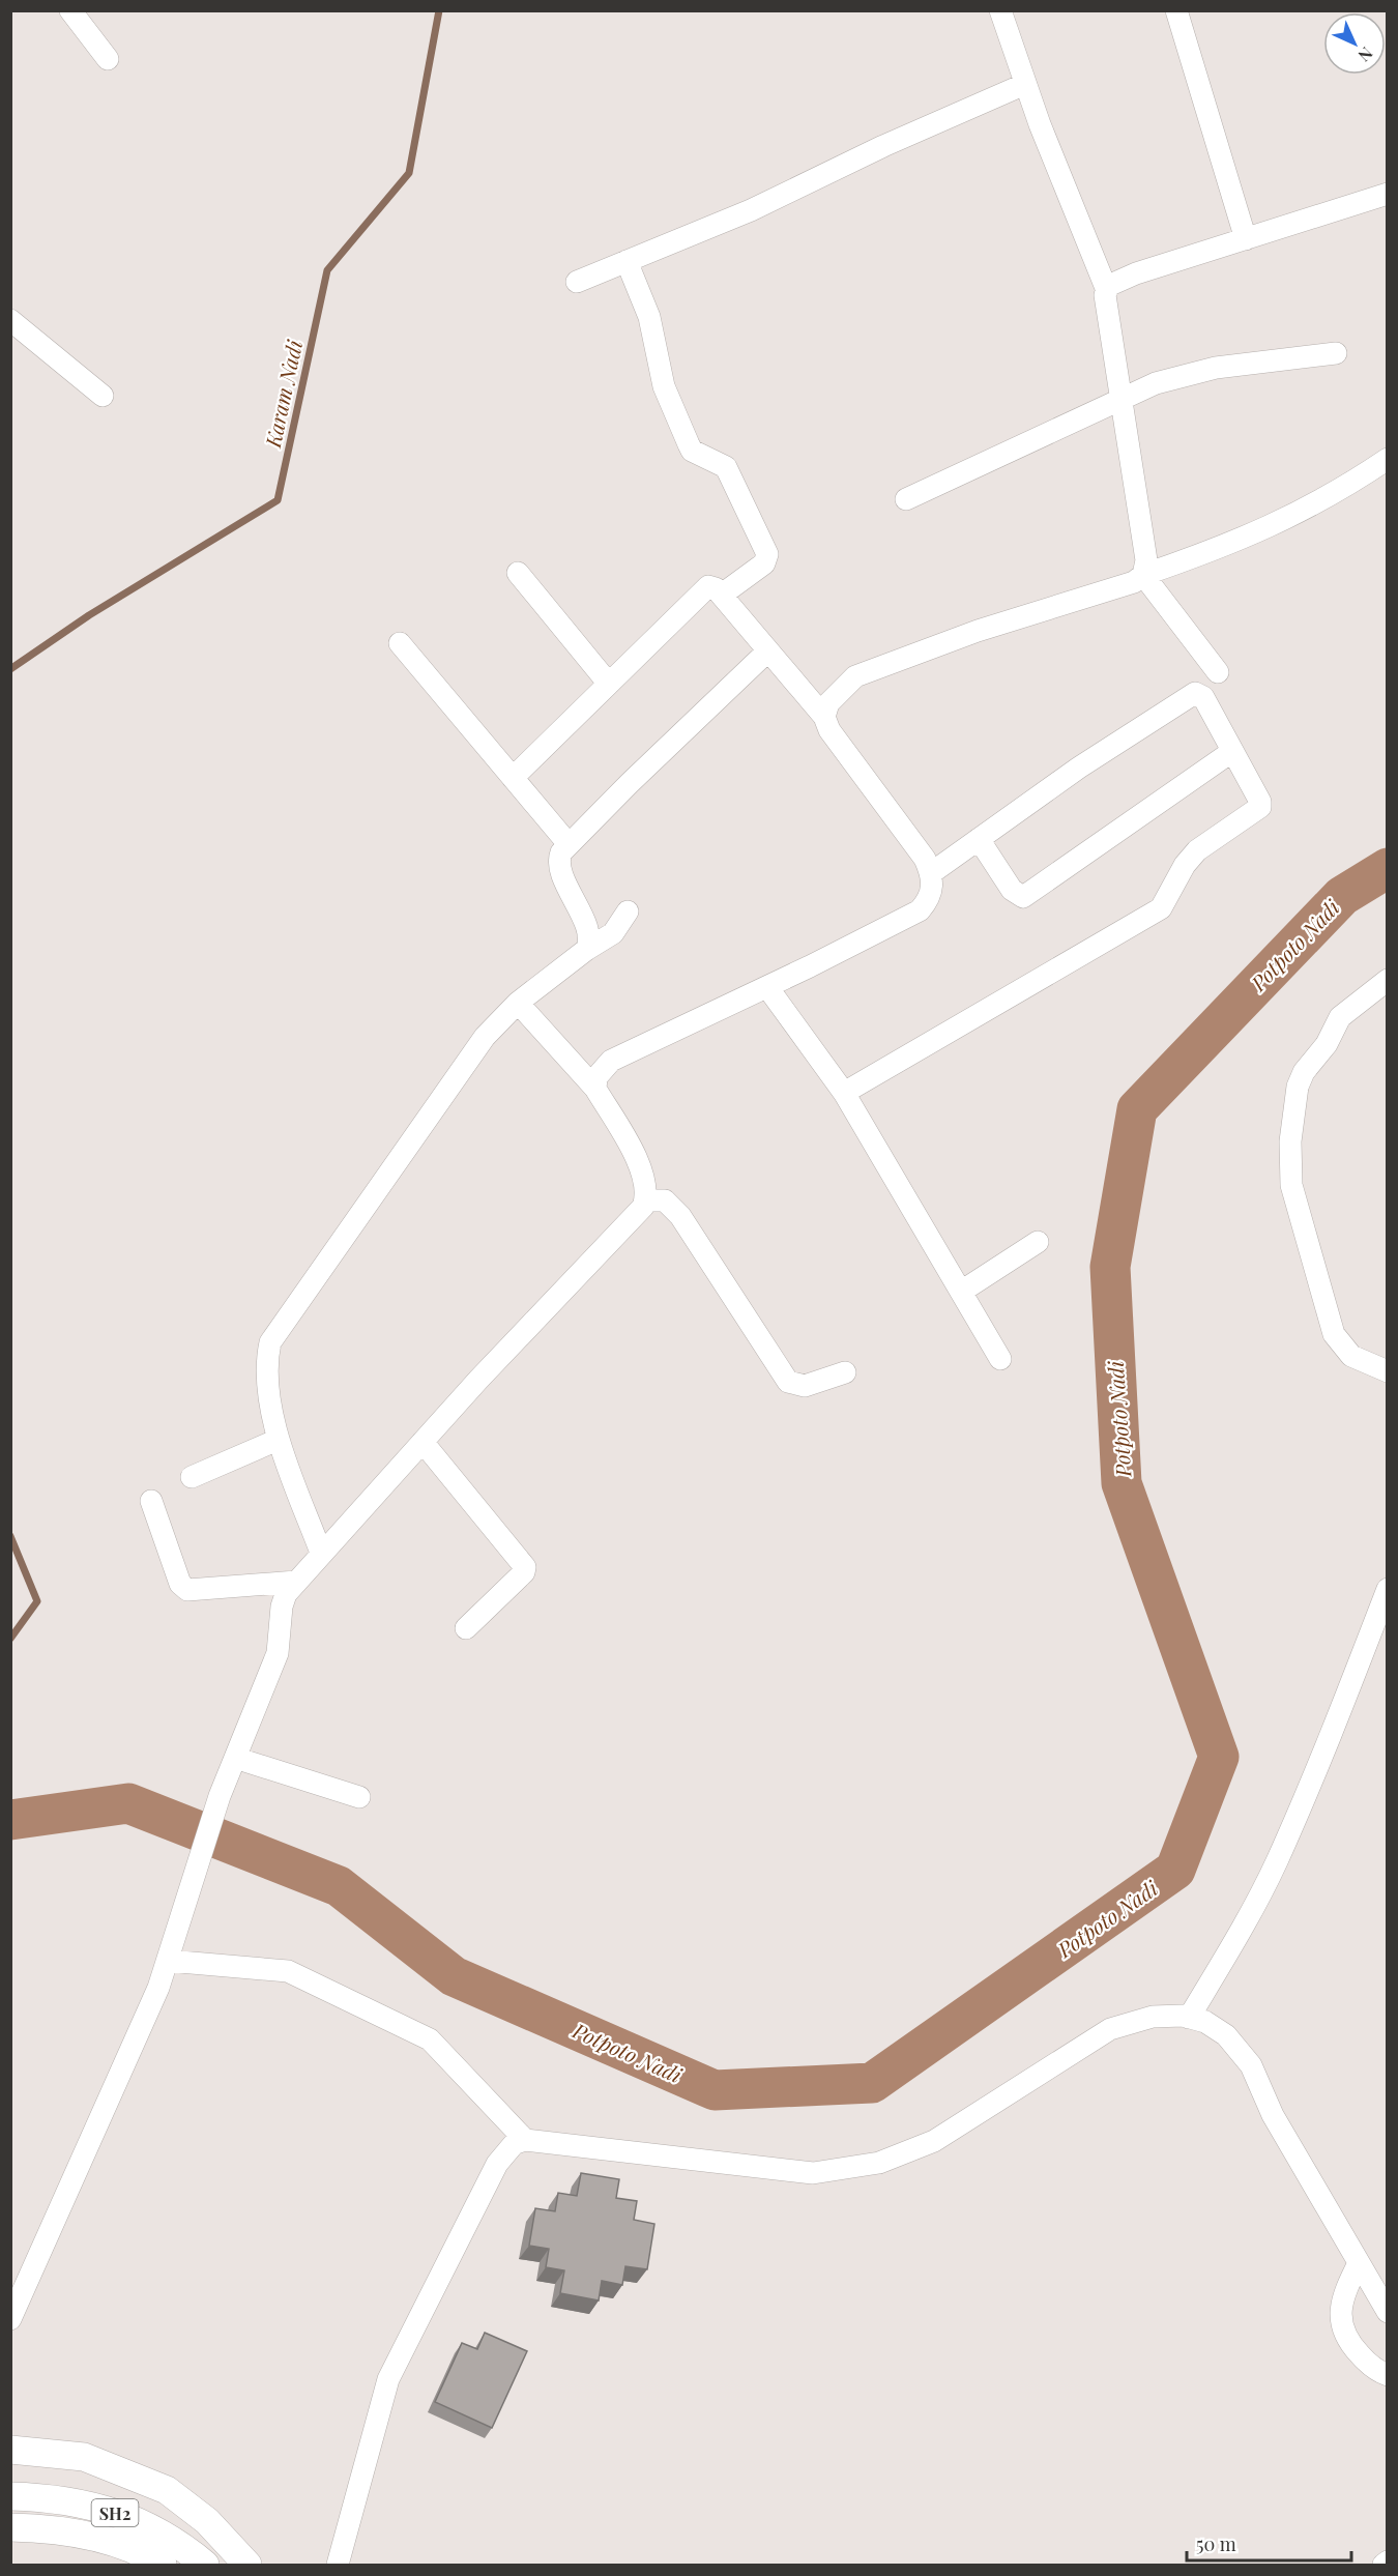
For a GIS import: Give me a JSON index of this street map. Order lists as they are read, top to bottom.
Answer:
{
  "streets": {
    "main road": ["SH2"]
  },
  "water": ["Karam Nadi", "Potpoto Nadi"],
  "scale_bar": "50 m",
  "north": "bottom right"
}
